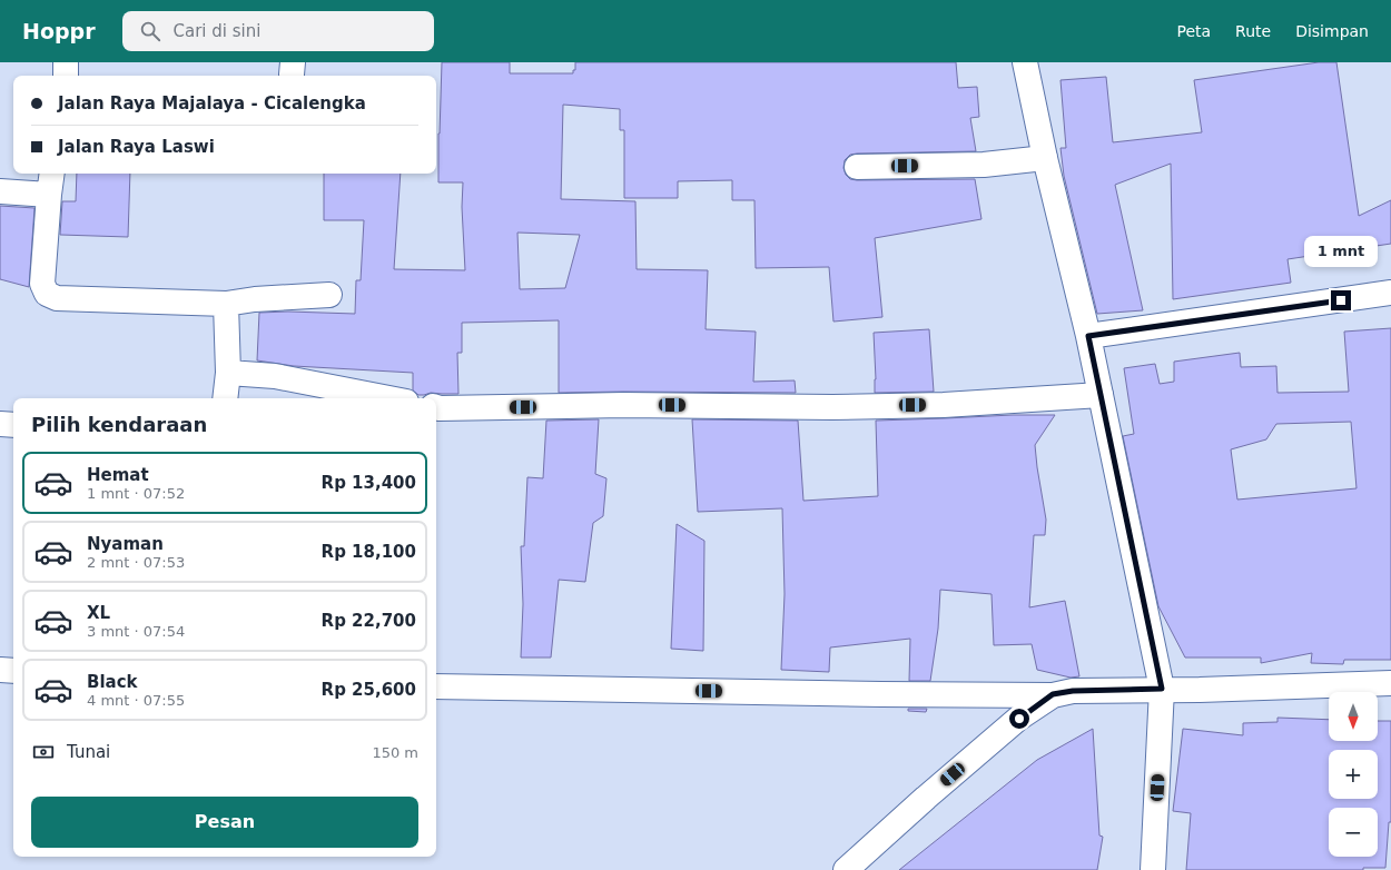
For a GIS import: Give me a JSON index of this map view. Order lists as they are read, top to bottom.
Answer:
{
  "north": "bottom",
  "page": {
    "header": "Hoppr",
    "search": "Cari di sini",
    "nav": ["Peta", "Rute", "Disimpan"],
    "banner": ["Jalan Raya Majalaya - Cicalengka", "Jalan Raya Laswi"],
    "bubble": "1 mnt",
    "heading": "Pilih kendaraan",
    "list": [
      {
        "name": "Hemat",
        "note": "1 mnt · 07:52",
        "value": "Rp 13,400"
      },
      {
        "name": "Nyaman",
        "note": "2 mnt · 07:53",
        "value": "Rp 18,100"
      },
      {
        "name": "XL",
        "note": "3 mnt · 07:54",
        "value": "Rp 22,700"
      },
      {
        "name": "Black",
        "note": "4 mnt · 07:55",
        "value": "Rp 25,600"
      }
    ],
    "map_buttons": ["+", "−"],
    "pay": ["Tunai", "150 m"],
    "buttons": "Pesan"
  }
}
